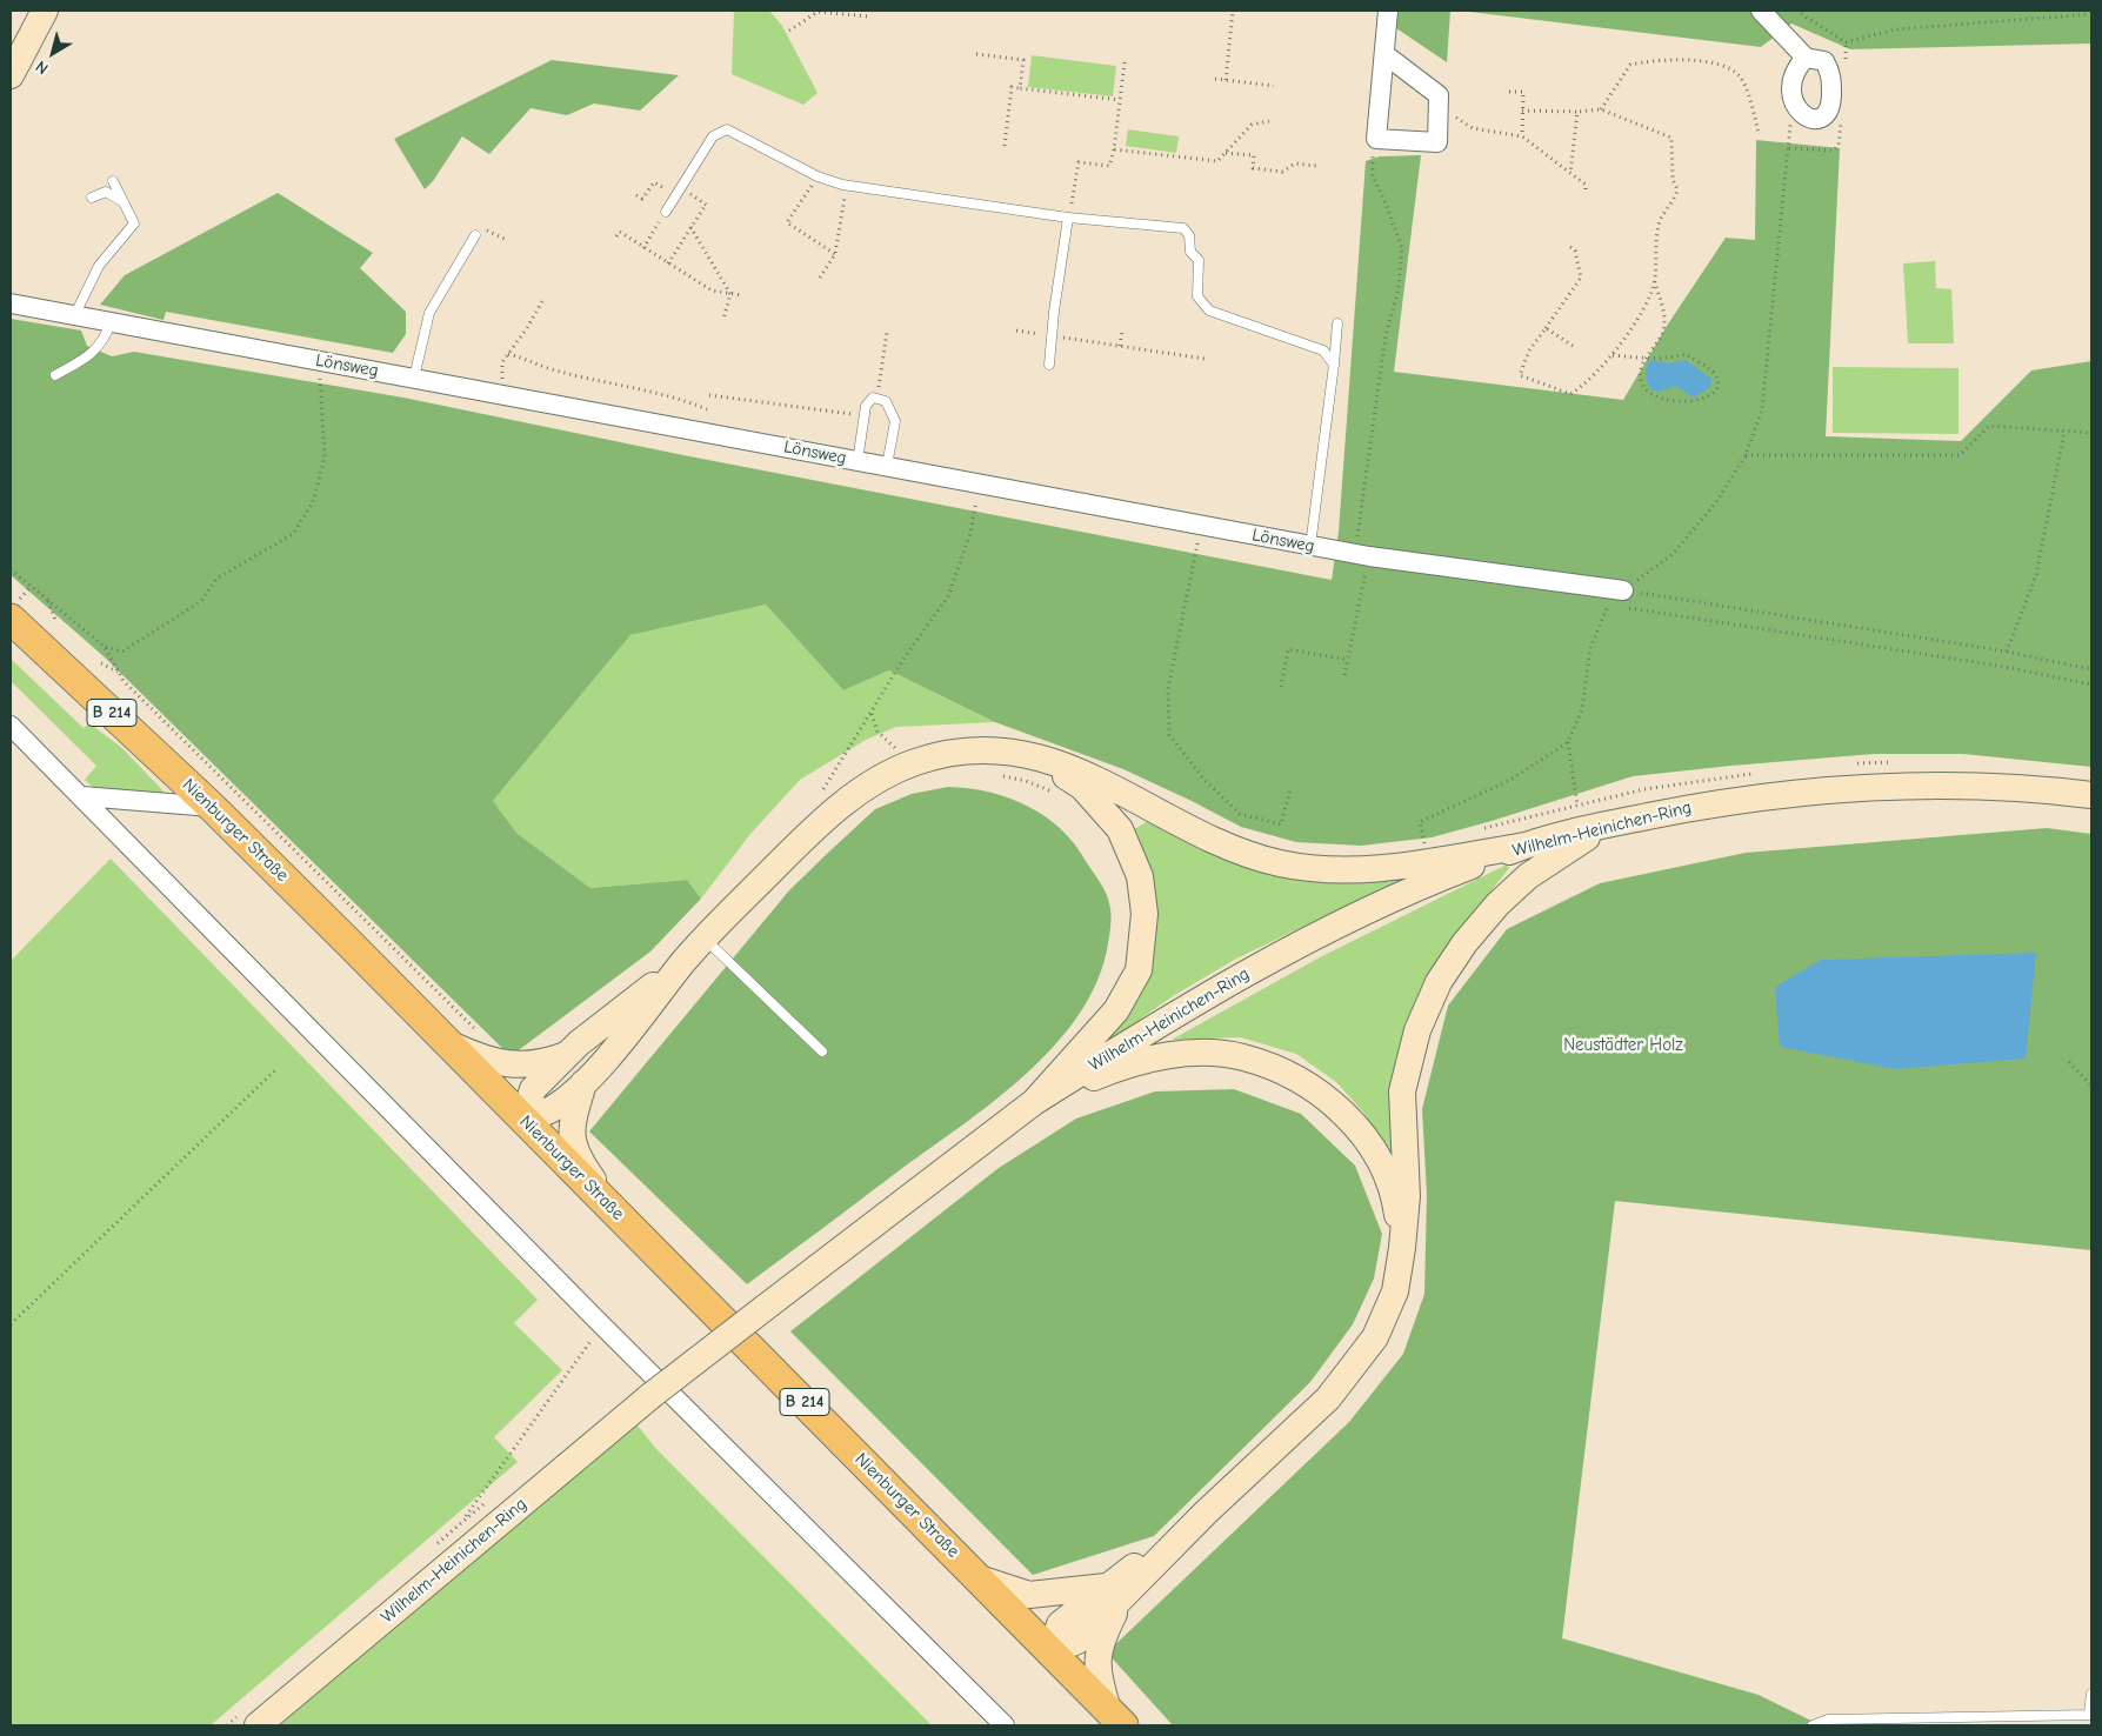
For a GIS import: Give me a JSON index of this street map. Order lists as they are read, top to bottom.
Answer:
{
  "streets": {
    "main road": ["B 214", "Wilhelm-Heinichen-Ring", "Nienburger Straße"],
    "street": ["Lönsweg"]
  },
  "parks": ["Neustädter Holz"],
  "north": "bottom left"
}
